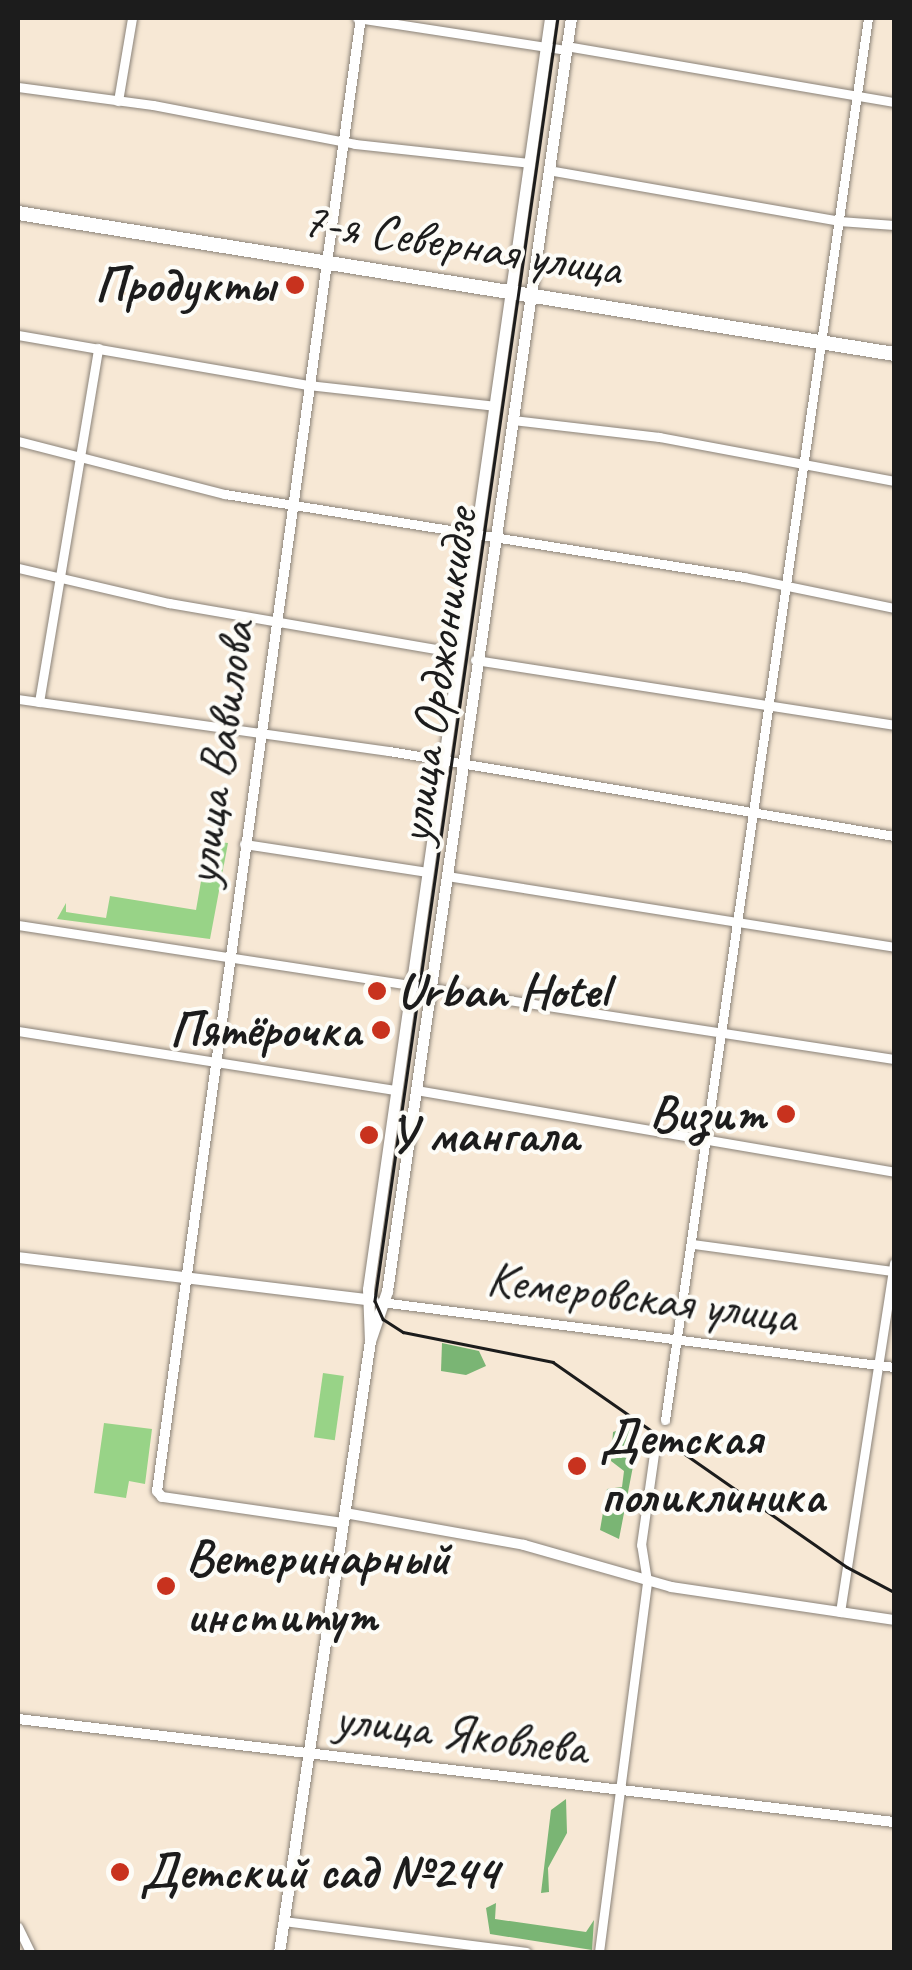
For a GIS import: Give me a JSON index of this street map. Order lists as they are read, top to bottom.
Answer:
{
  "streets": {
    "main road": ["7-я Северная улица", "улица Орджоникидзе", "Кемеровская улица"],
    "street": ["улица Вавилова", "улица Яковлева"]
  },
  "crossings": [
    ["7-я Северная улица", "улица Орджоникидзе"],
    ["7-я Северная улица", "улица Вавилова"],
    ["улица Орджоникидзе", "улица Вавилова"],
    ["улица Орджоникидзе", "Кемеровская улица"],
    ["улица Орджоникидзе", "улица Яковлева"],
    ["улица Вавилова", "Кемеровская улица"]
  ],
  "places": [
    "Продукты",
    "Urban Hotel",
    "Пятёрочка",
    "Визит",
    "У мангала",
    "Детская поликлиника",
    "Ветеринарный институт",
    "Детский сад №244"
  ]
}
